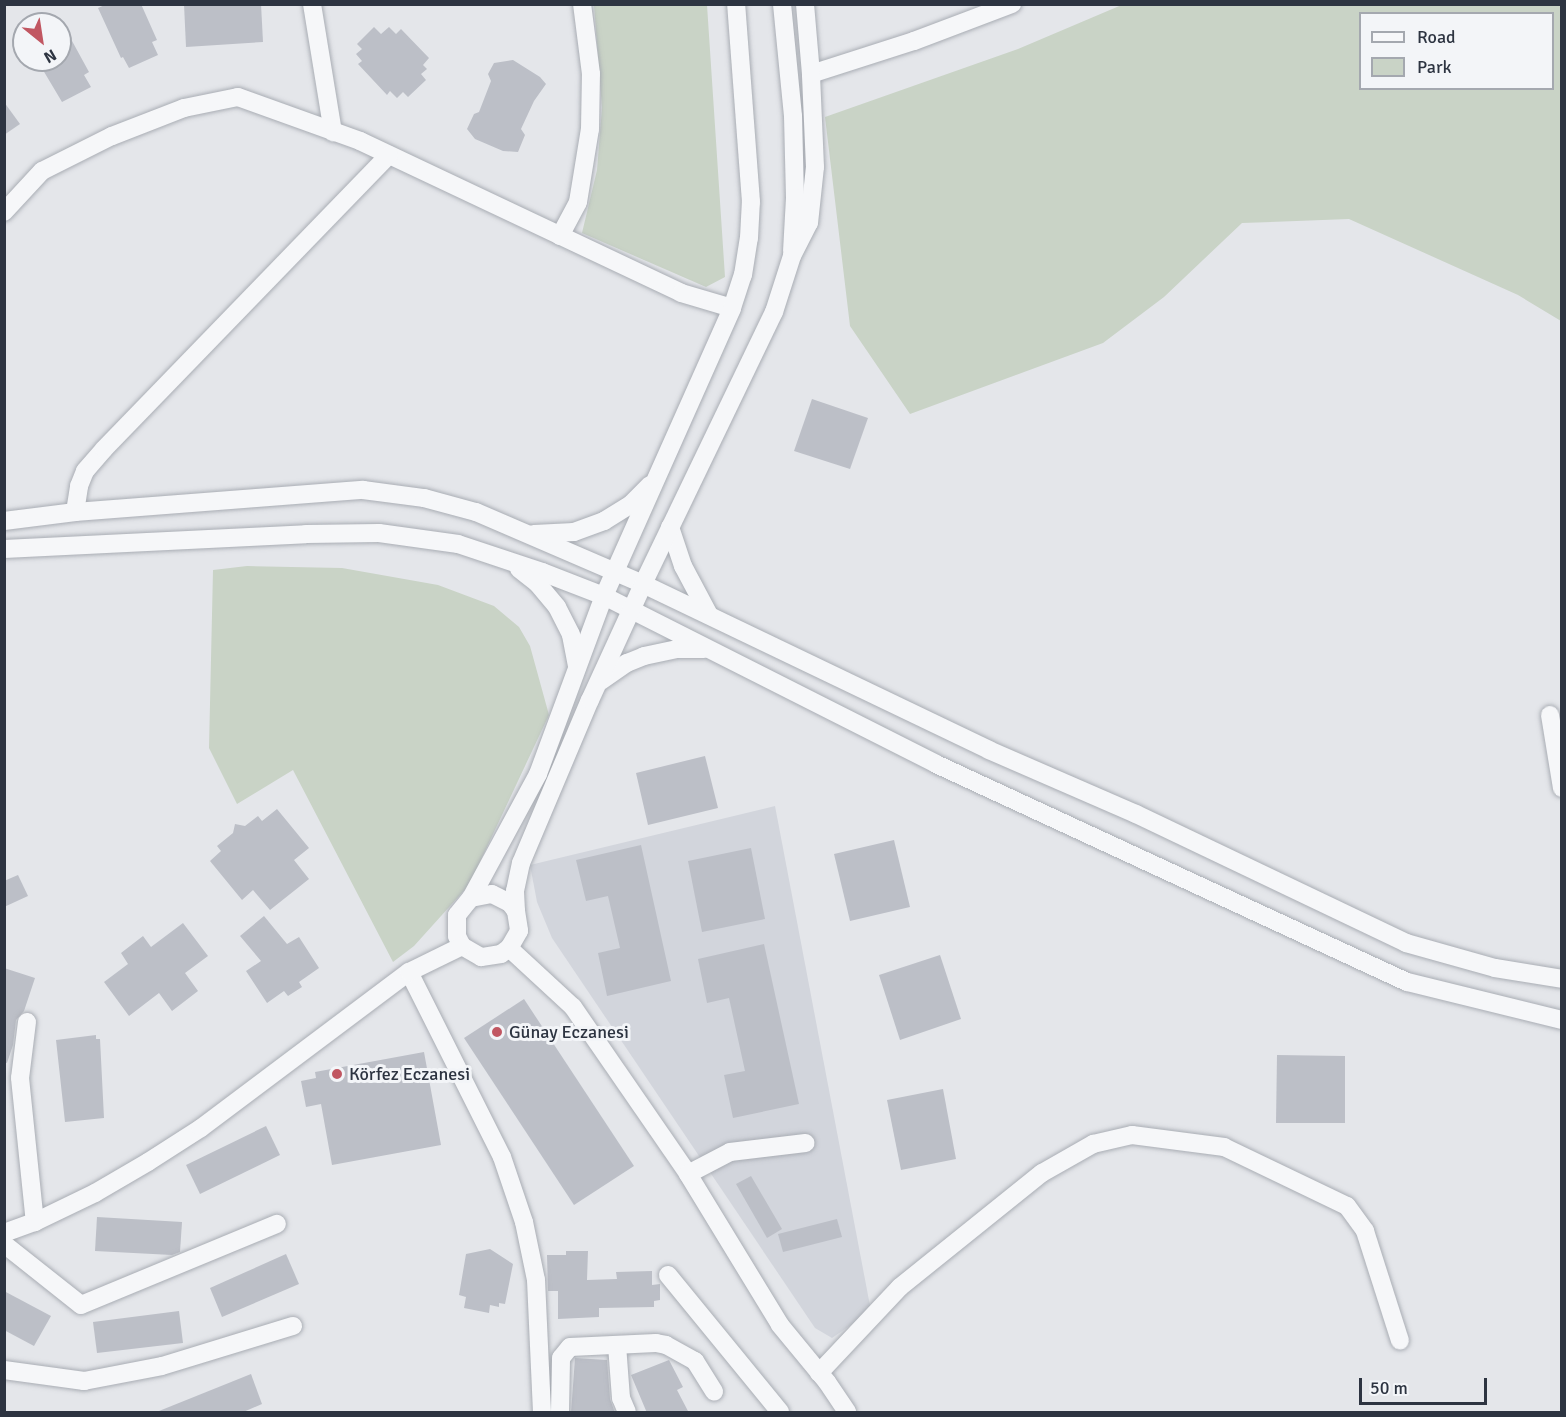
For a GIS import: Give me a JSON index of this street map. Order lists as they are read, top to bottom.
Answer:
{
  "places": ["Günay Eczanesi", "Körfez Eczanesi"],
  "legend": ["Road", "Park"],
  "scale_bar": "50 m",
  "north": "bottom right"
}
